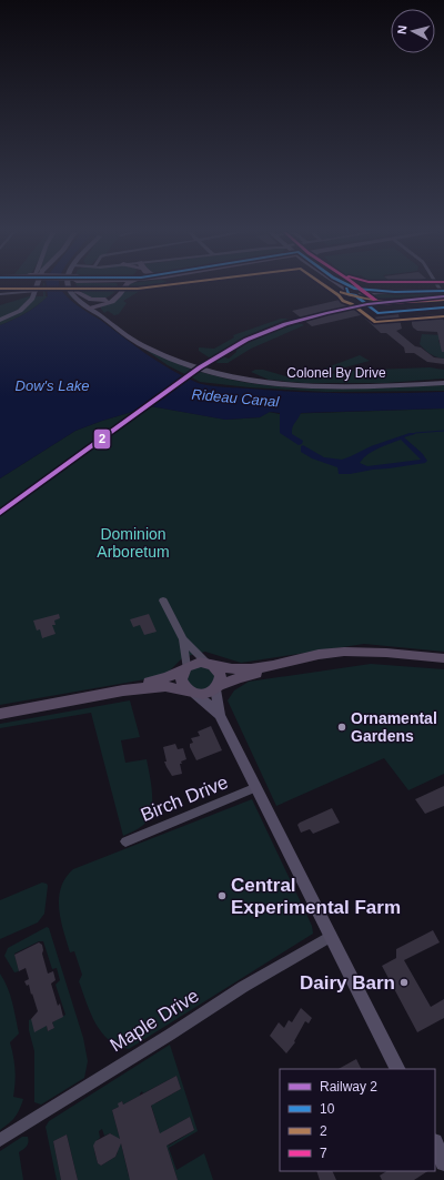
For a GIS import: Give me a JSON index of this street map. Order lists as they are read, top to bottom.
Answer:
{
  "streets": {
    "main road": ["Colonel By Drive"],
    "street": ["Birch Drive", "Maple Drive"]
  },
  "water": ["Dow's Lake", "Rideau Canal"],
  "parks": ["Dominion Arboretum"],
  "places": ["Ornamental Gardens", "Central Experimental Farm", "Dairy Barn"],
  "lines": [
    "transit line 10",
    "transit line 2",
    "transit line 7",
    "rail line 2"
  ],
  "legend": [
    "Railway 2",
    "10",
    "2",
    "7"
  ],
  "north": "left"
}
